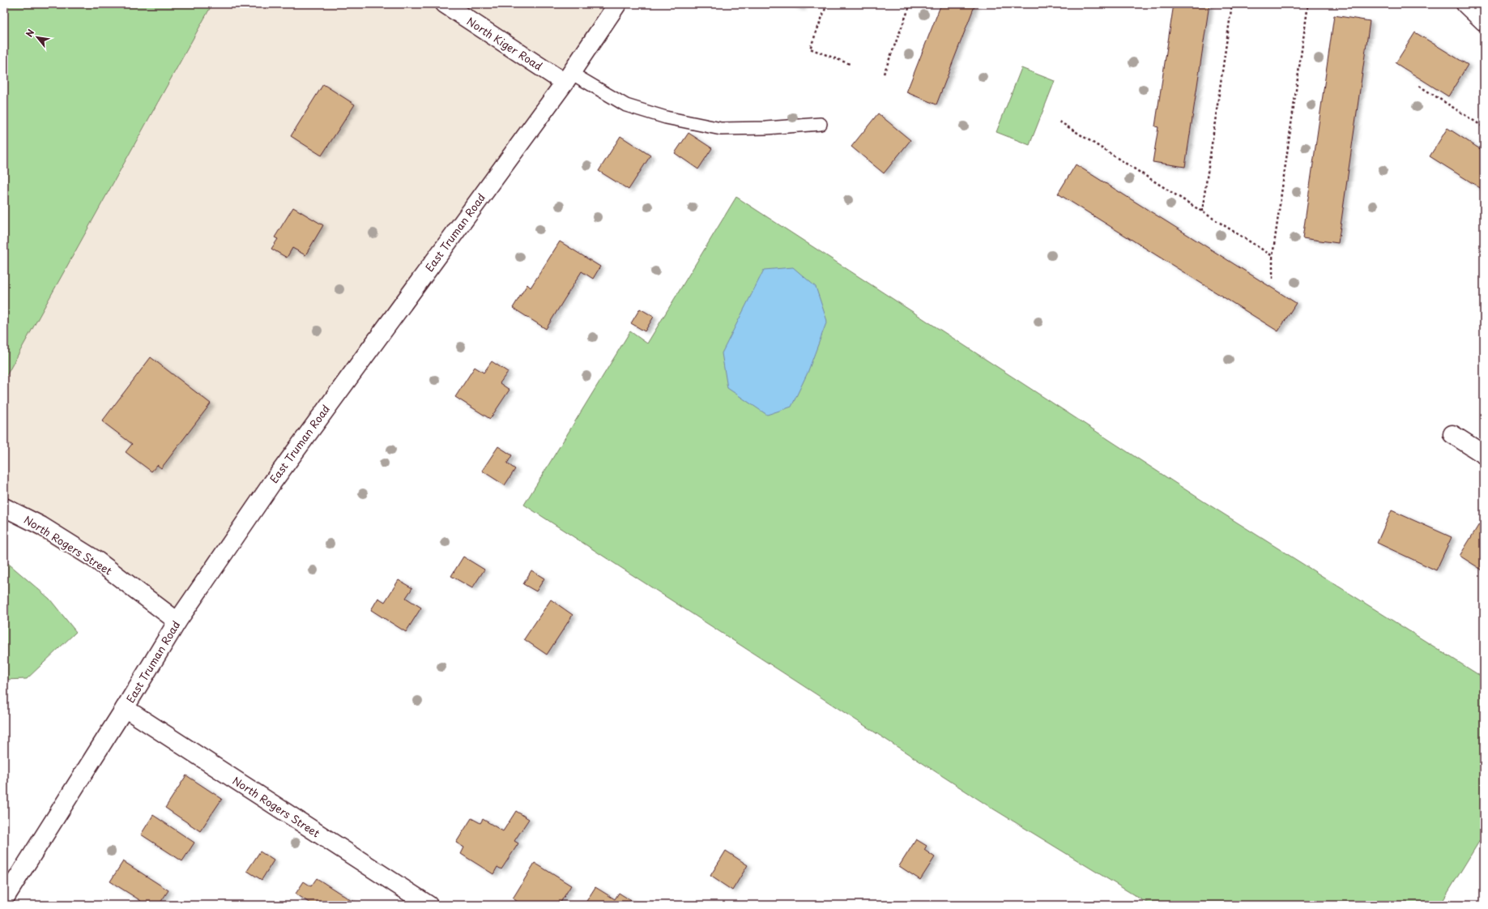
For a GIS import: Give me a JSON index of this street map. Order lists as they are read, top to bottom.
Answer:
{
  "streets": {
    "main road": ["North Kiger Road", "East Truman Road", "North Rogers Street"]
  },
  "crossings": [
    ["North Kiger Road", "East Truman Road"],
    ["East Truman Road", "North Rogers Street"]
  ],
  "north": "top left"
}
